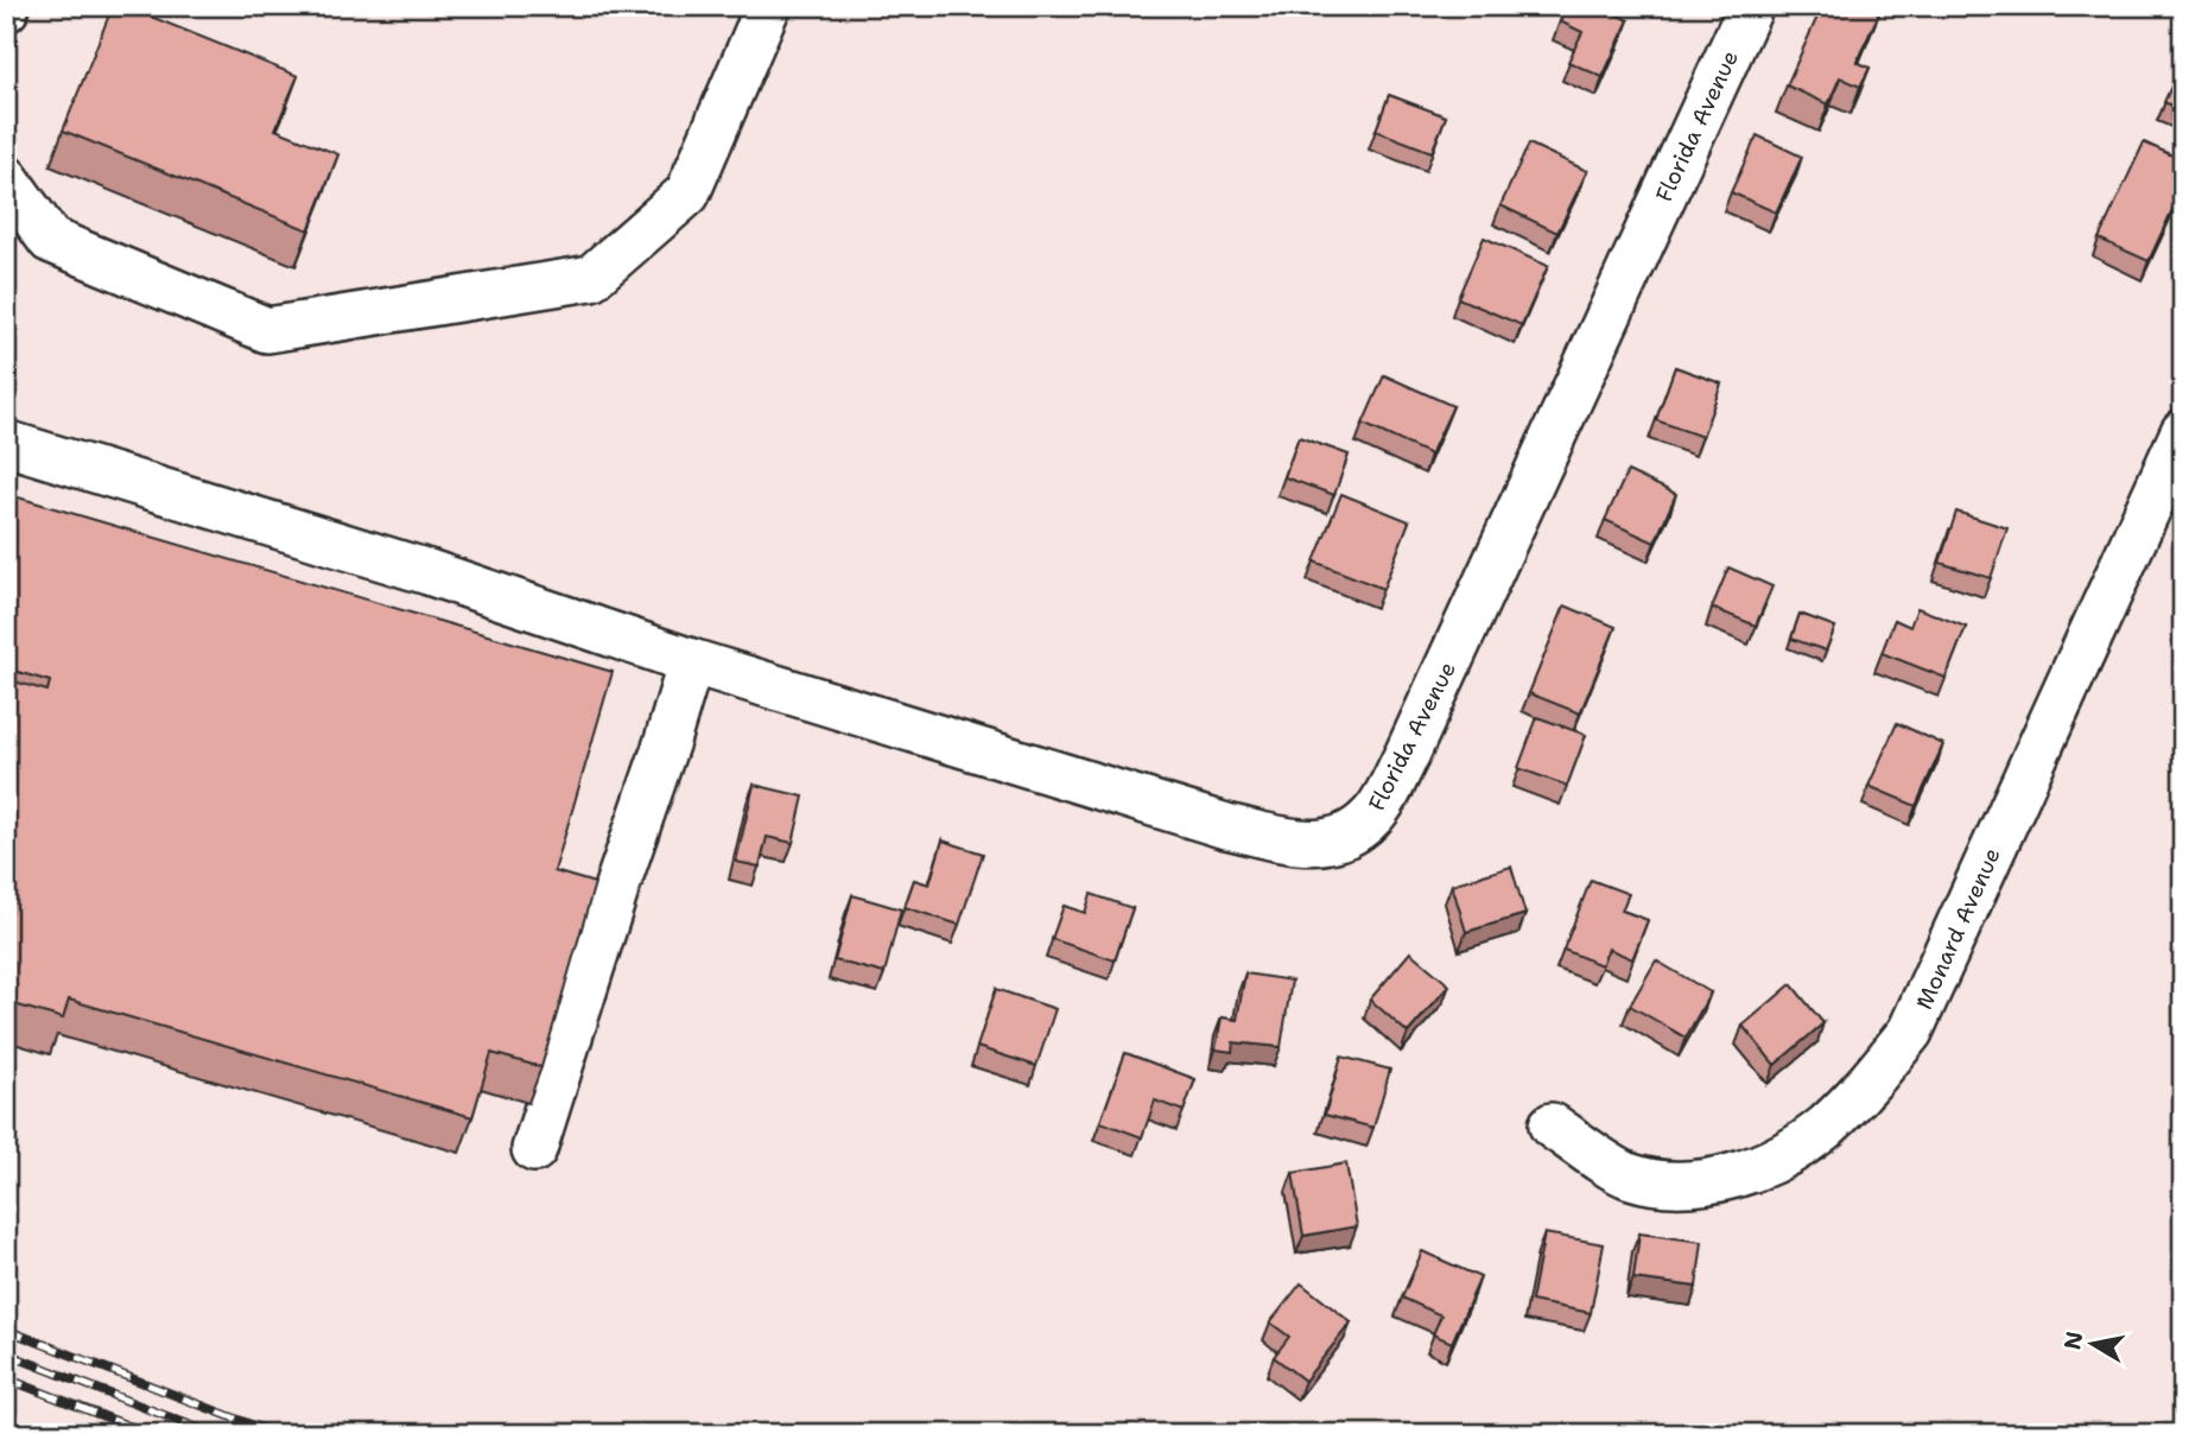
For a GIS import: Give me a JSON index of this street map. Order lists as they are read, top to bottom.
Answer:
{
  "streets": {
    "street": ["Florida Avenue", "Monard Avenue"]
  },
  "north": "left"
}
